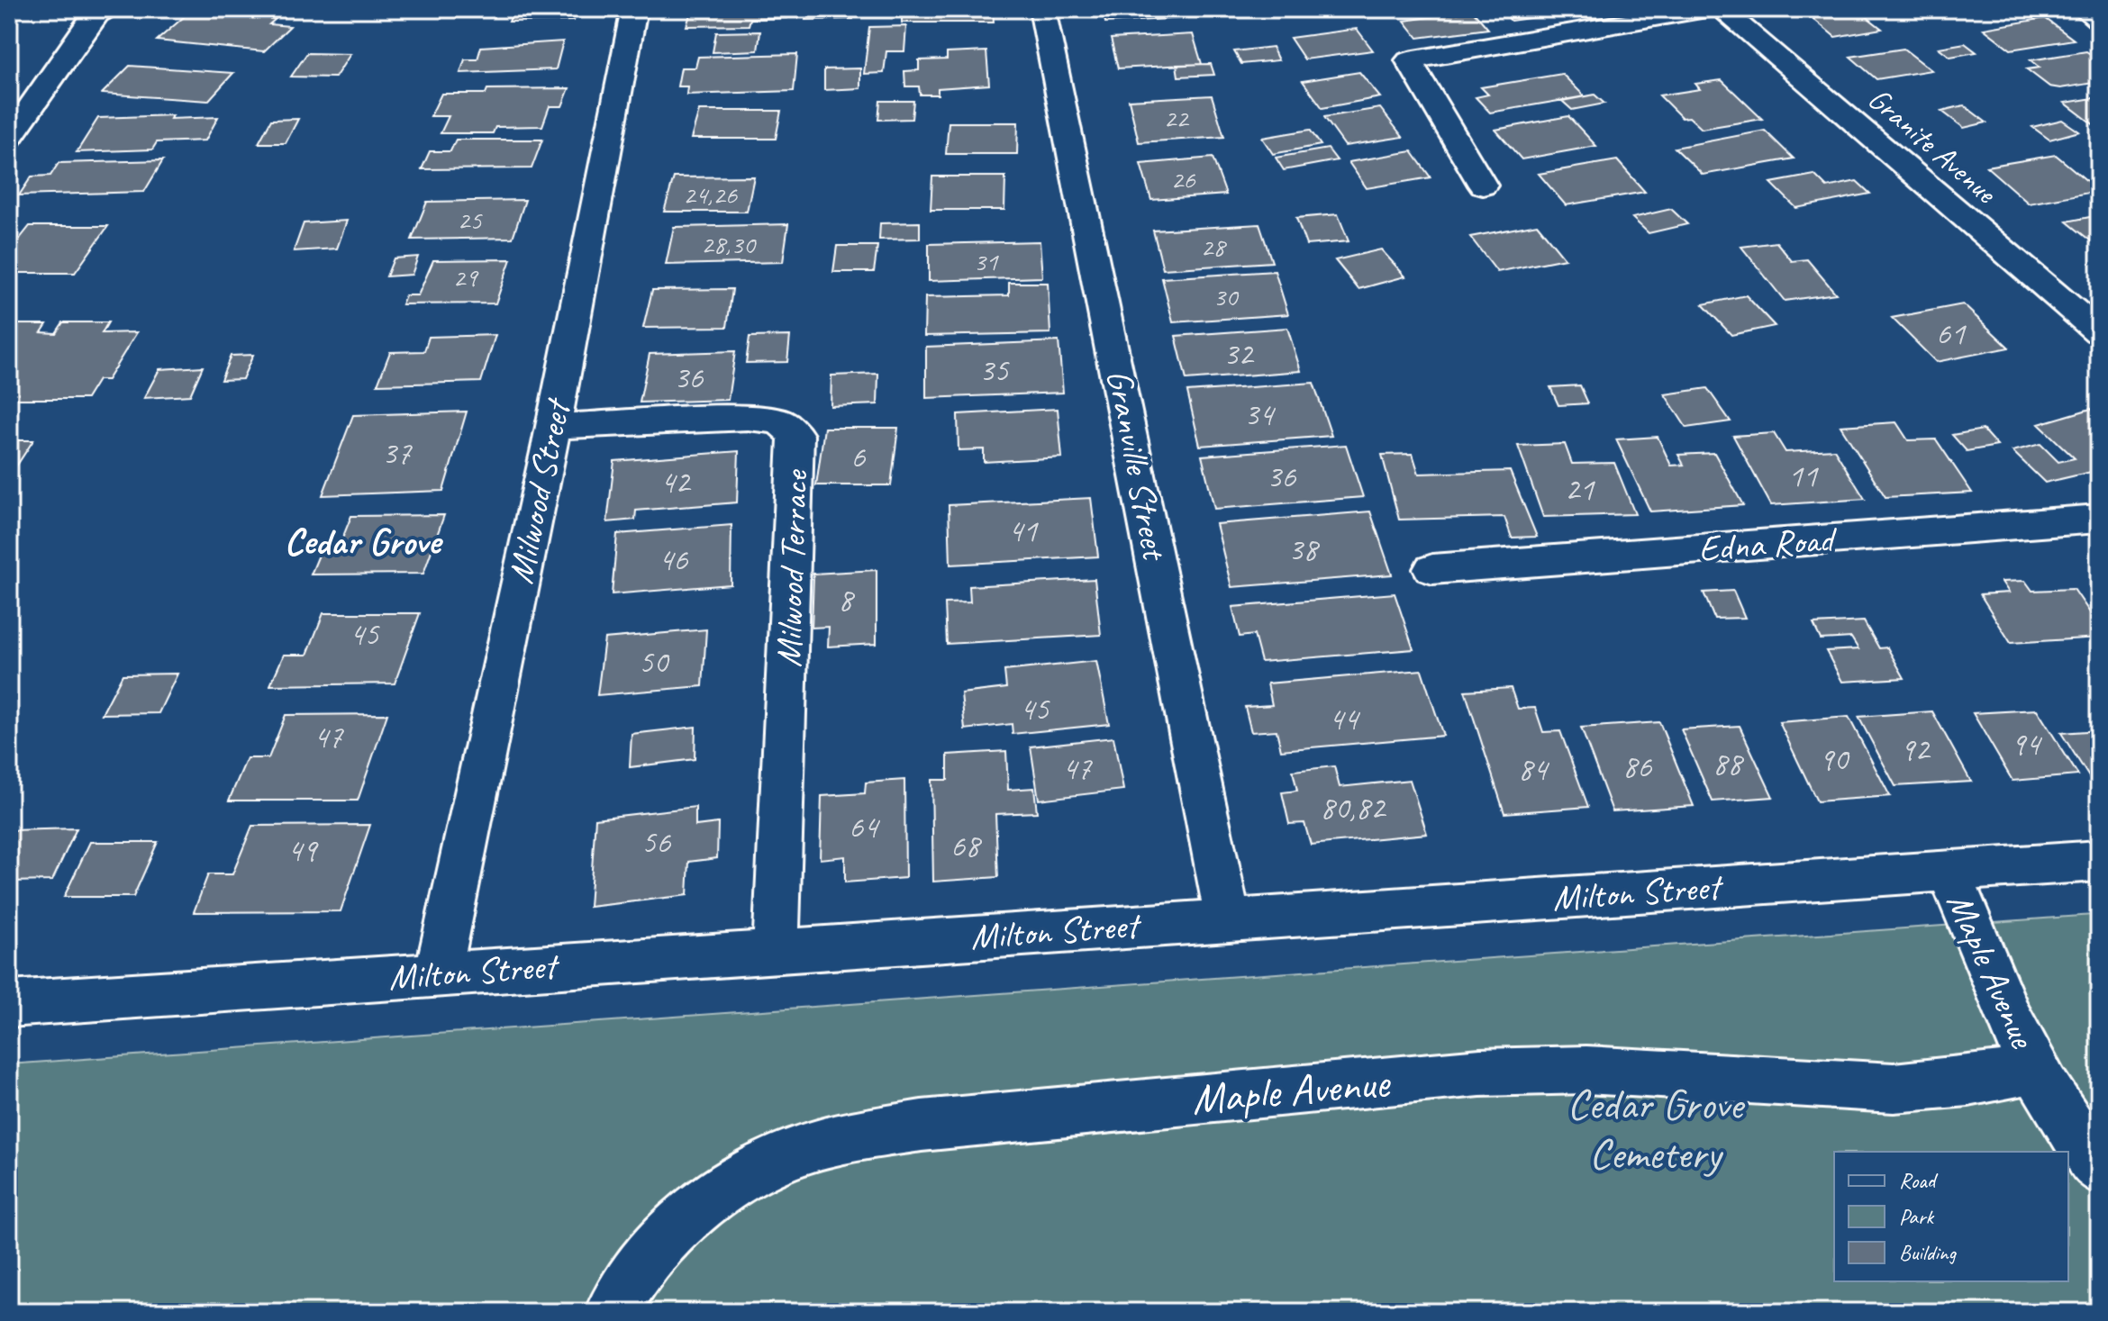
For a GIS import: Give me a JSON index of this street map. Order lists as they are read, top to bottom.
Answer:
{
  "streets": {
    "main road": [
      "Granite Avenue",
      "Granville Street",
      "Milwood Street",
      "Edna Road",
      "Milwood Terrace",
      "Milton Street",
      "Maple Avenue"
    ]
  },
  "crossings": [
    ["Granville Street", "Milton Street"],
    ["Milwood Street", "Milwood Terrace"],
    ["Milwood Street", "Milton Street"],
    ["Milwood Terrace", "Milton Street"],
    ["Milton Street", "Maple Avenue"]
  ],
  "districts": ["Cedar Grove"],
  "parks": ["Cedar Grove Cemetery"],
  "house_numbers": [
    "22",
    "26",
    "24,26",
    "25",
    "28,30",
    "28",
    "31",
    "29",
    "30",
    "61",
    "32",
    "35",
    "36",
    "34",
    "37",
    "6",
    "11",
    "36",
    "42",
    "21",
    "41",
    "38",
    "46",
    "8",
    "45",
    "50",
    "45",
    "44",
    "47",
    "94",
    "92",
    "90",
    "88",
    "86",
    "47",
    "84",
    "80,82",
    "64",
    "56",
    "68",
    "49"
  ],
  "legend": ["Road", "Park", "Building"]
}
